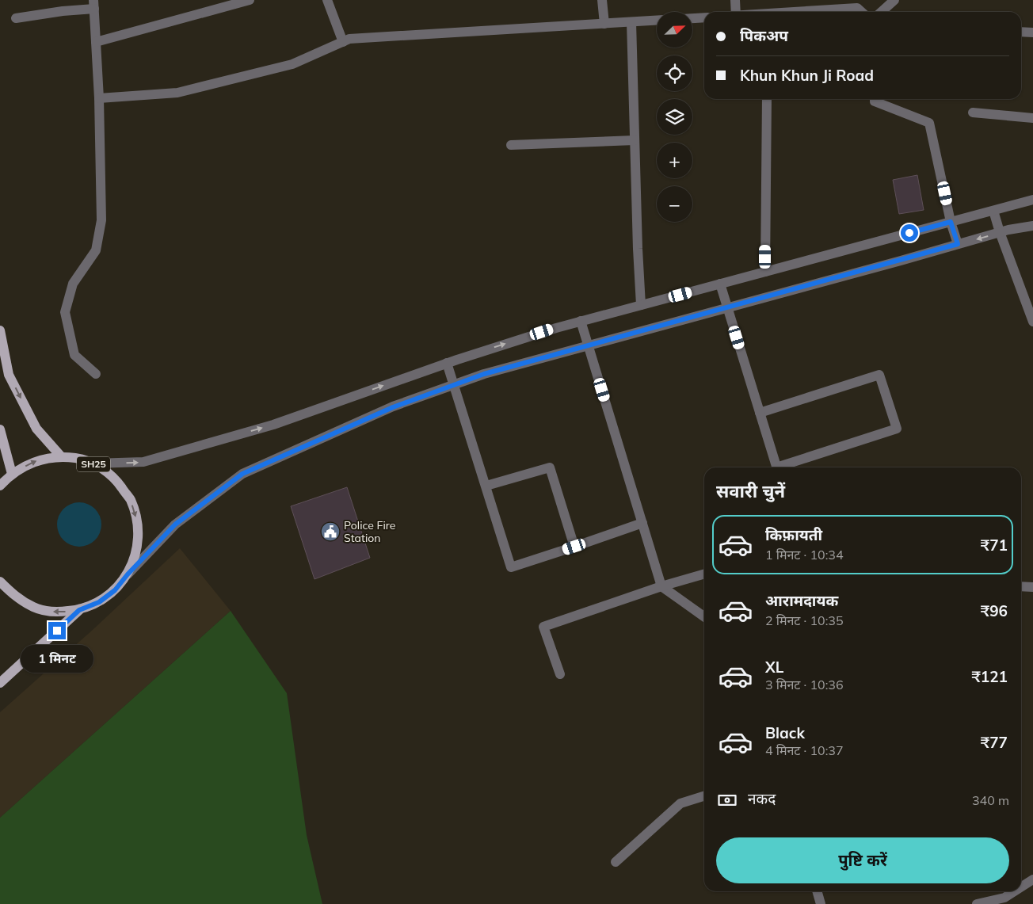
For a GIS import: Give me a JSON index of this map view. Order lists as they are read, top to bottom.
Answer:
{
  "streets": {
    "main road": ["SH25"]
  },
  "places": {
    "public building": ["Police Fire Station"]
  },
  "north": "top right",
  "page": {
    "map_buttons": ["+", "−"],
    "banner": ["पिकअप", "Khun Khun Ji Road"],
    "heading": "सवारी चुनें",
    "list": [
      {
        "name": "किफ़ायती",
        "note": "1 मिनट · 10:34",
        "value": "₹71"
      },
      {
        "name": "आरामदायक",
        "note": "2 मिनट · 10:35",
        "value": "₹96"
      },
      {
        "name": "XL",
        "note": "3 मिनट · 10:36",
        "value": "₹121"
      },
      {
        "name": "Black",
        "note": "4 मिनट · 10:37",
        "value": "₹77"
      }
    ],
    "bubble": "1 मिनट",
    "pay": ["नकद", "340 m"],
    "buttons": "पुष्टि करें"
  }
}
